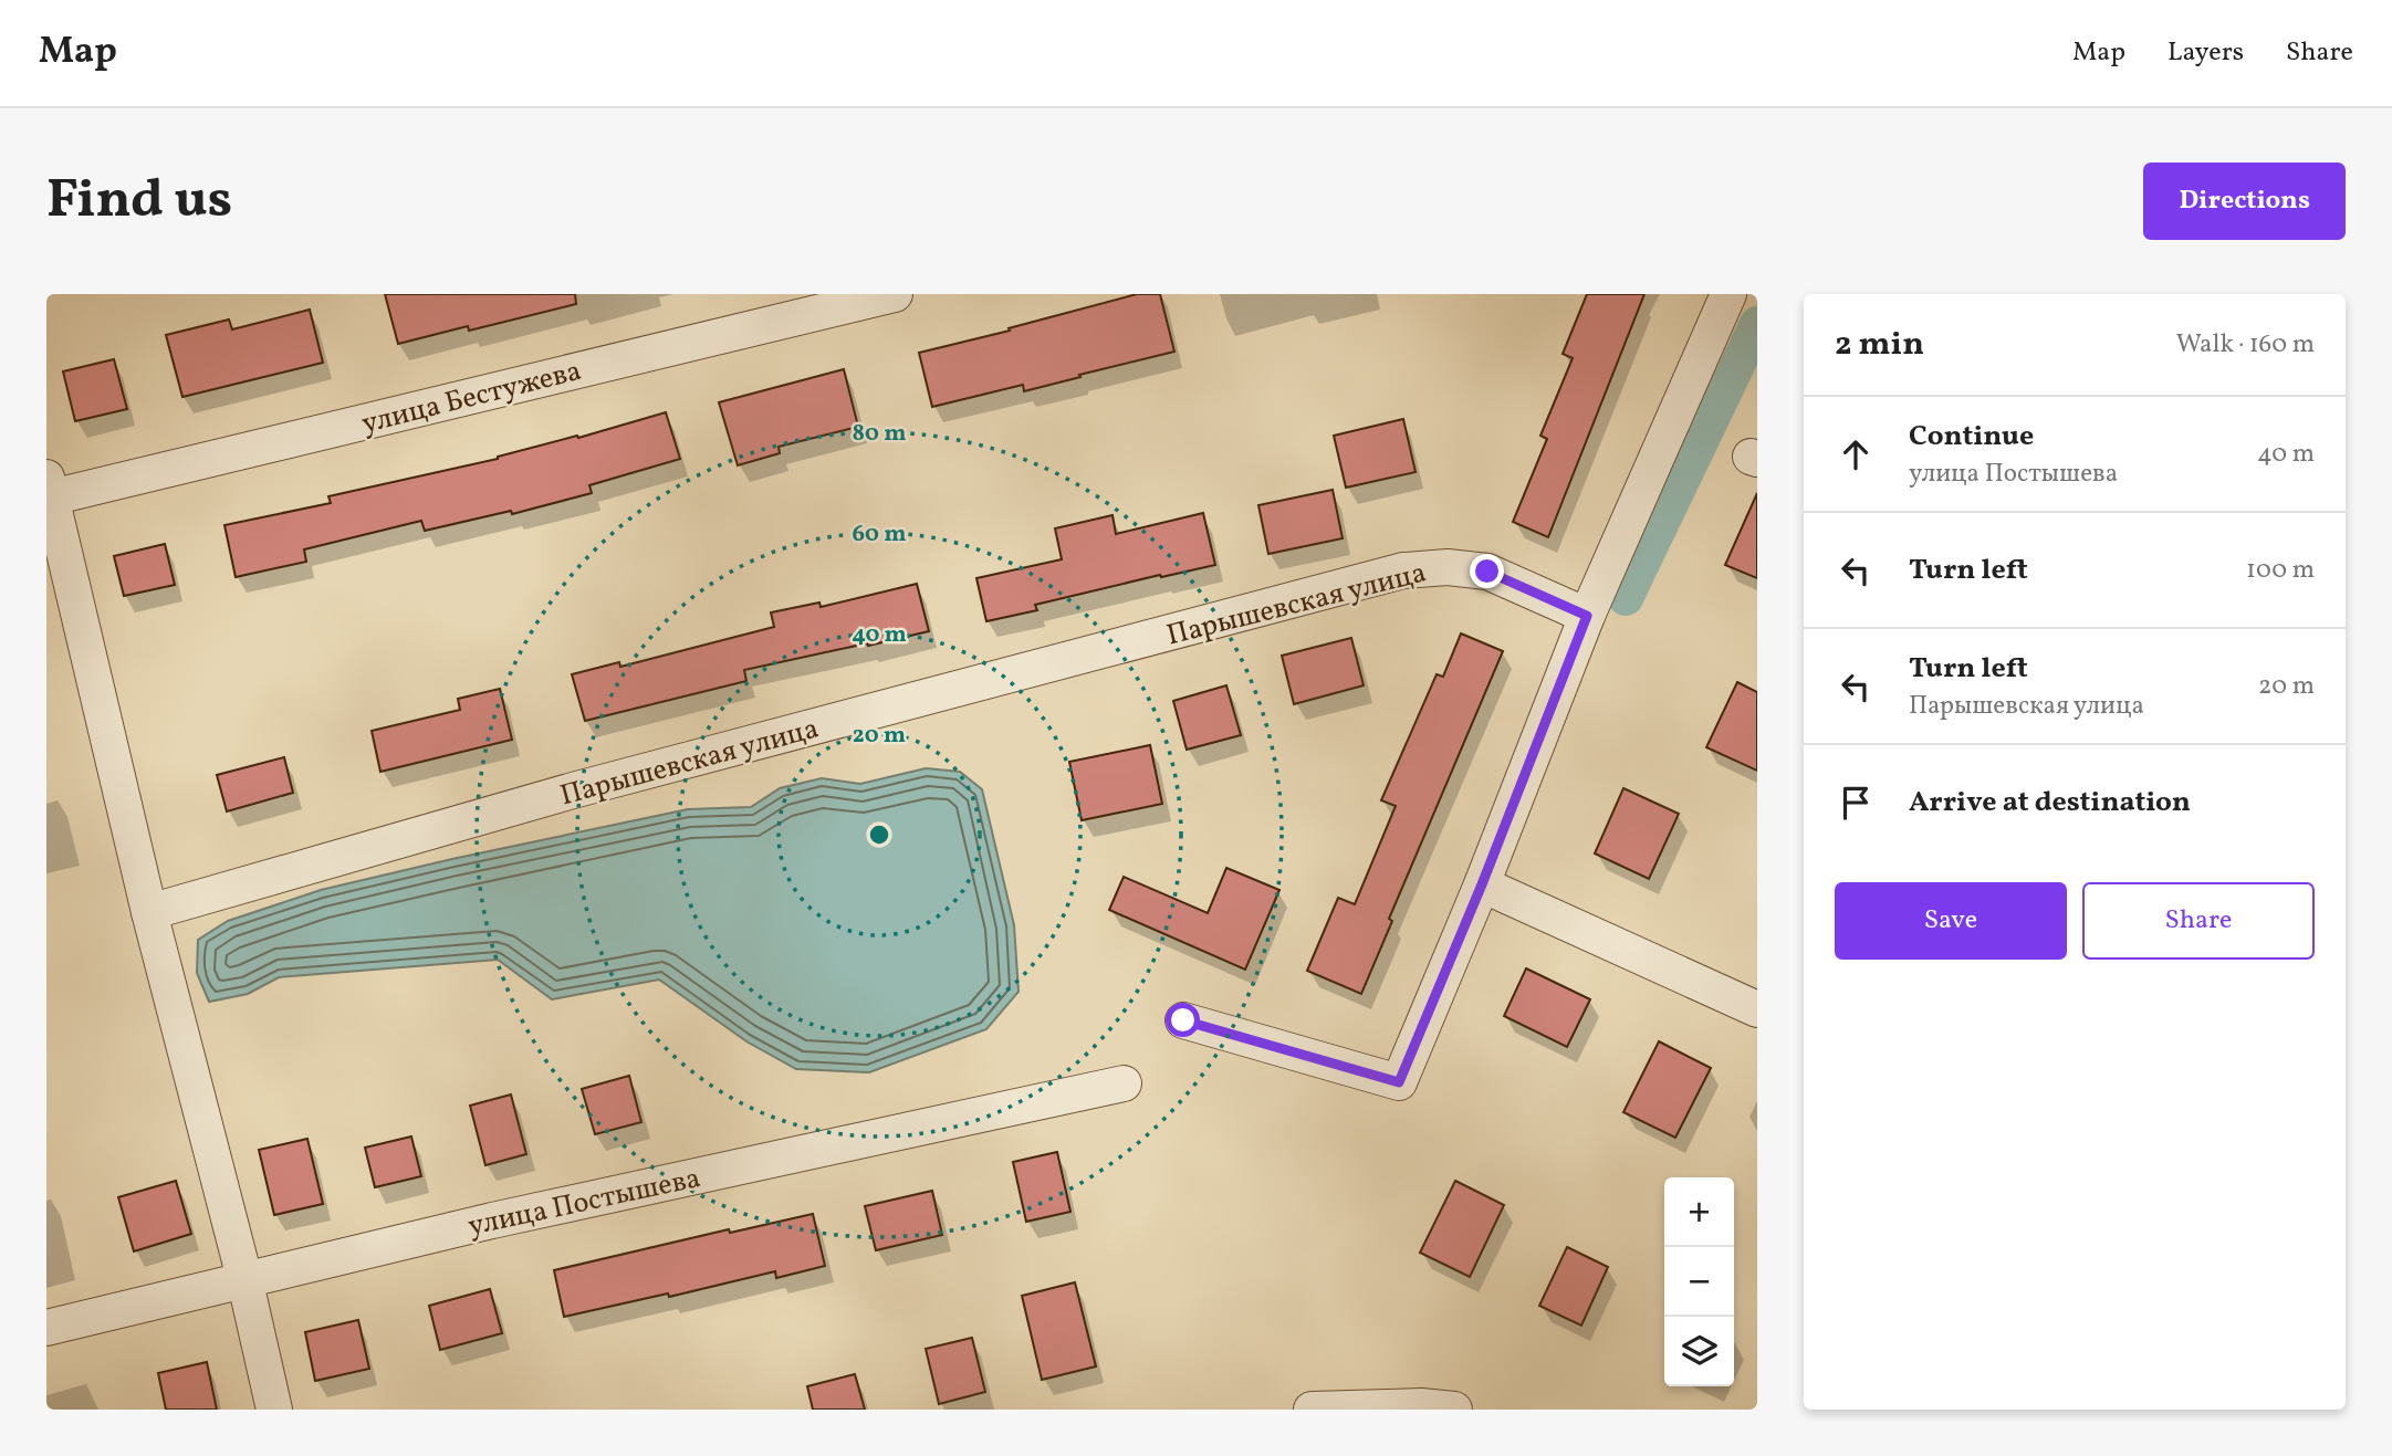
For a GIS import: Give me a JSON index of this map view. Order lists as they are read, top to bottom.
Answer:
{
  "streets": {
    "street": ["улица Бестужева", "Парышевская улица", "улица Постышева"]
  },
  "page": {
    "header": "Map",
    "nav": ["Map", "Layers", "Share"],
    "buttons": [
      "Directions",
      ["Save", "Share"]
    ],
    "title": "Find us",
    "heading": ["2 min", "Walk · 160 m"],
    "list": [
      ["Continue", "улица Постышева", "40 m"],
      ["Turn left", "100 m"],
      ["Turn left", "Парышевская улица", "20 m"],
      "Arrive at destination"
    ],
    "map_buttons": ["+", "−"]
  },
  "rings": [
    "80 m",
    "60 m",
    "40 m",
    "20 m"
  ]
}
